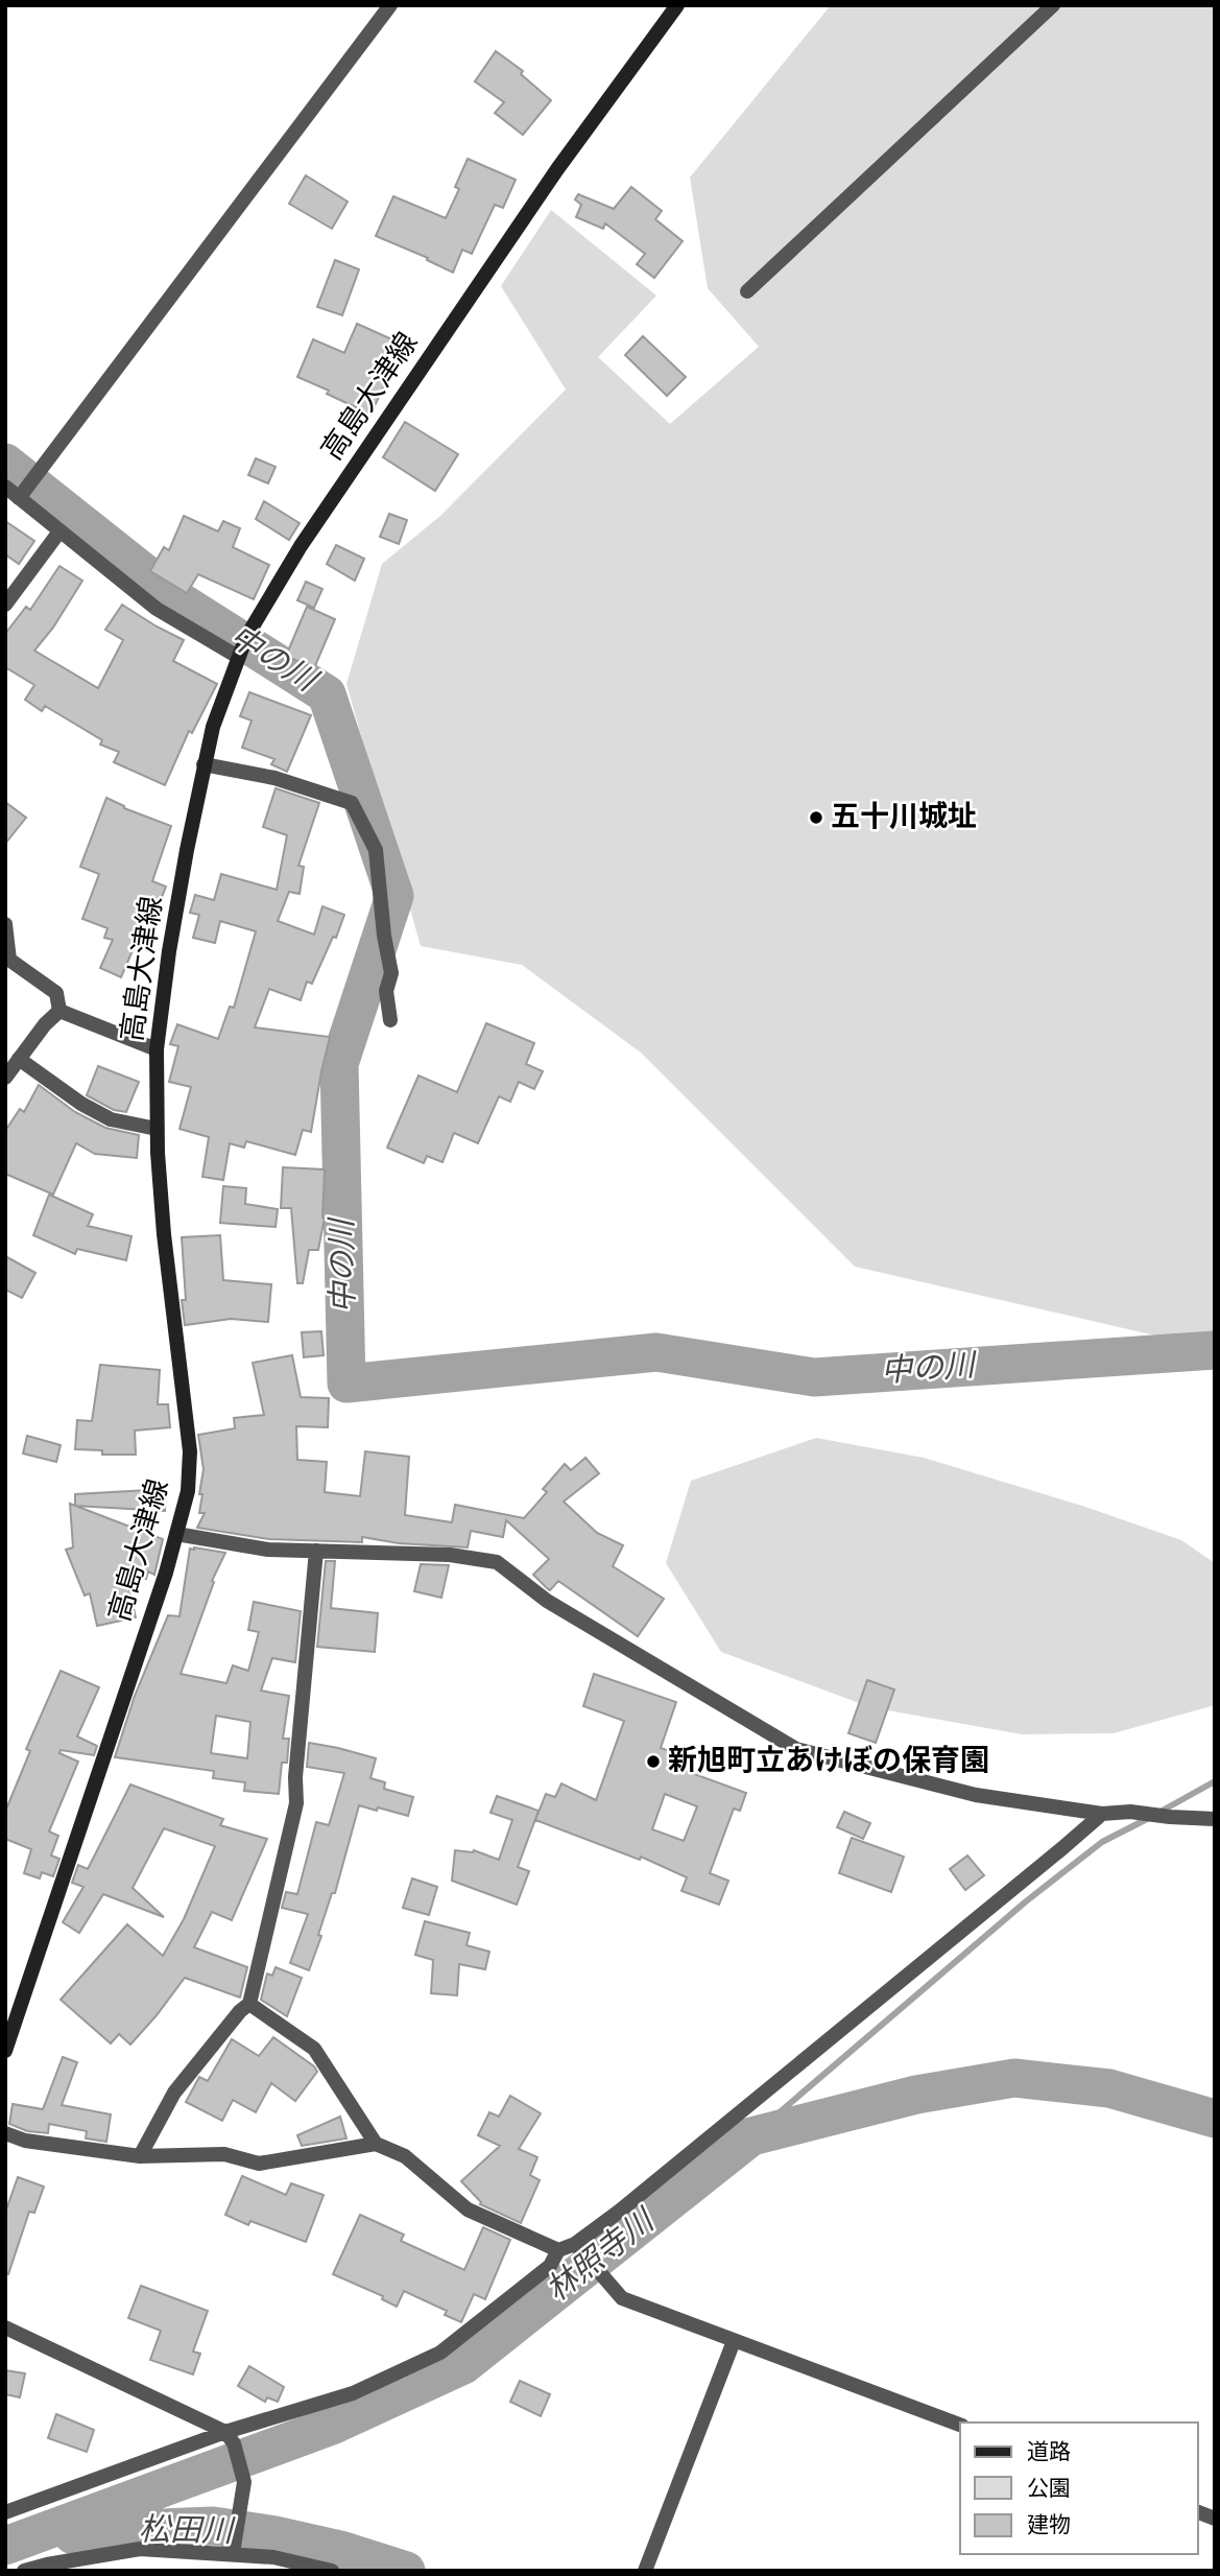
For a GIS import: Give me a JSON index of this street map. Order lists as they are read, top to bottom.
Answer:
{
  "streets": {
    "main road": ["高島大津線"]
  },
  "water": ["中の川", "林照寺川", "松田川"],
  "places": ["五十川城址", "新旭町立あけぼの保育園"],
  "legend": ["道路", "公園", "建物"]
}
